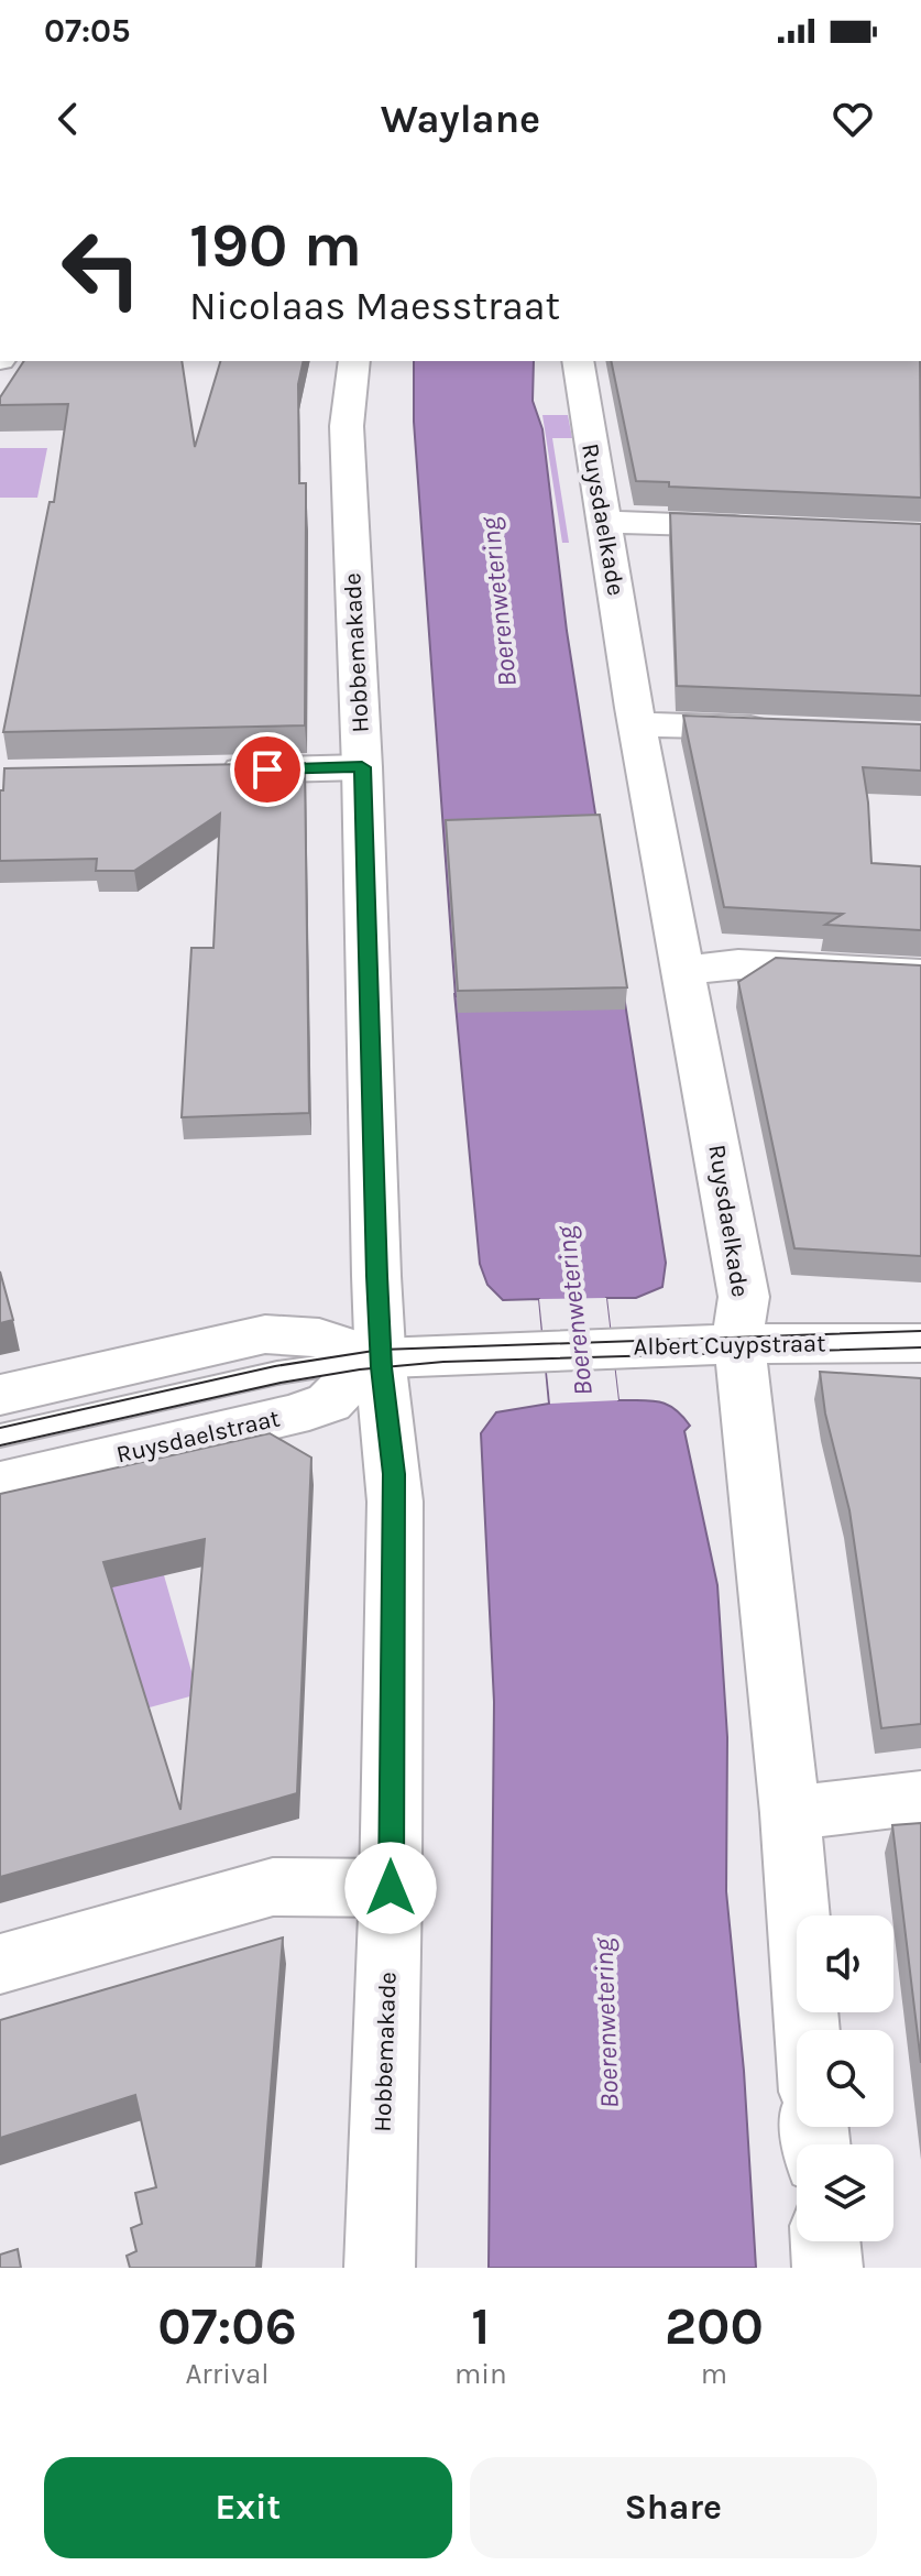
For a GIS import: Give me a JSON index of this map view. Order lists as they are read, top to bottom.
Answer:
{
  "streets": {
    "street": [
      "Ruysdaelkade",
      "Hobbemakade",
      "Albert Cuypstraat",
      "Ruysdaelstraat"
    ]
  },
  "crossings": [
    ["Ruysdaelkade", "Albert Cuypstraat"],
    ["Hobbemakade", "Albert Cuypstraat"],
    ["Hobbemakade", "Ruysdaelstraat"],
    ["Albert Cuypstraat", "Ruysdaelstraat"]
  ],
  "water": ["Boerenwetering"],
  "page": {
    "status": "07:05",
    "header": "Waylane",
    "turn": ["190 m", "Nicolaas Maesstraat"],
    "eta": [
      "07:06",
      "Arrival",
      "1",
      "min",
      "200",
      "m"
    ],
    "buttons": ["Exit", "Share"]
  }
}
